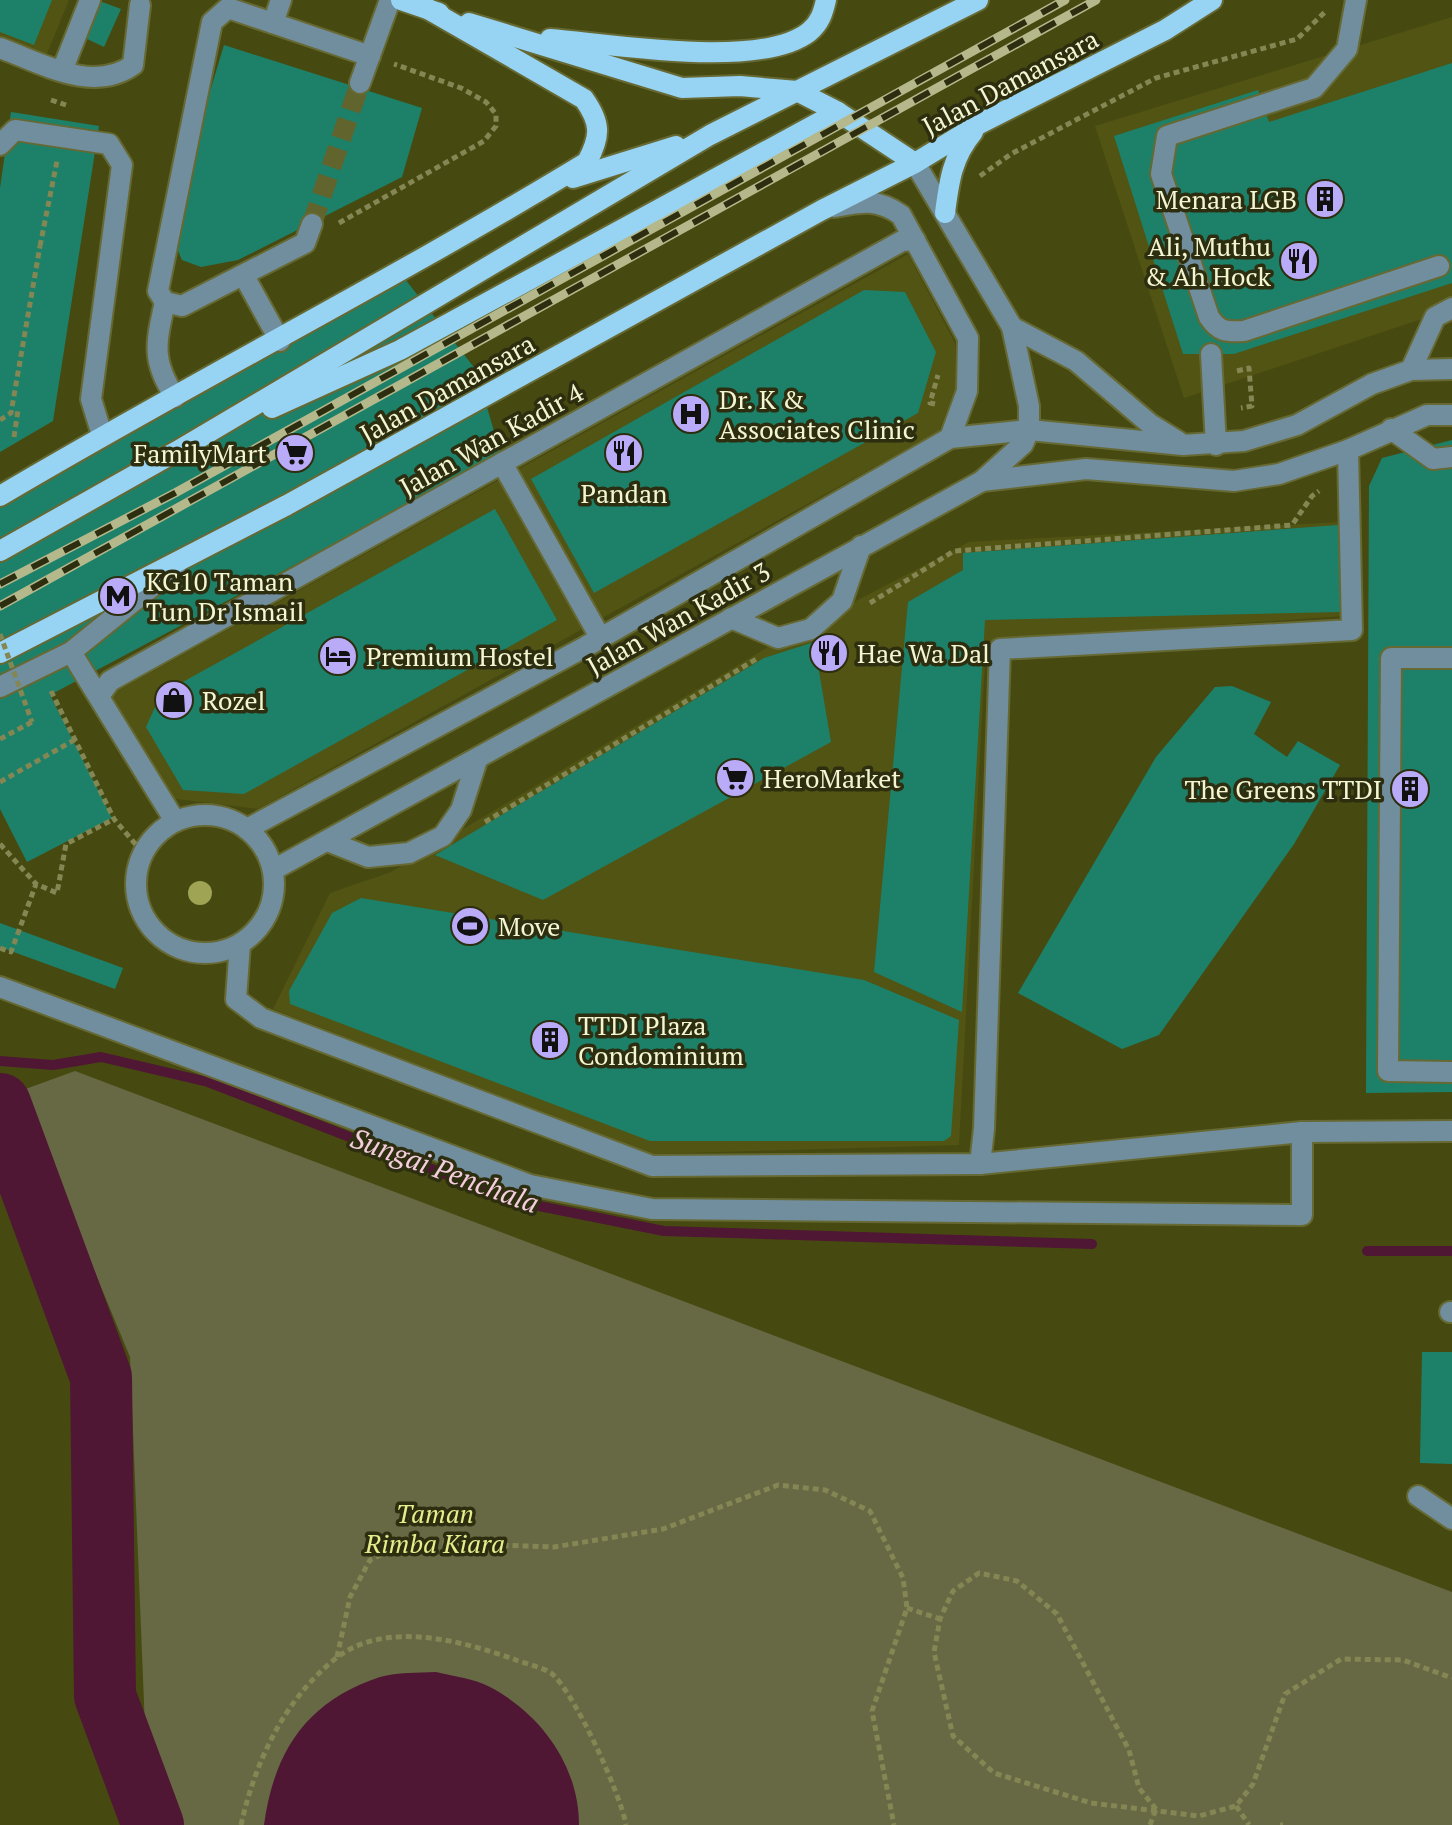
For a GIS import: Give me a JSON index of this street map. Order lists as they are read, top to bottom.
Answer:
{
  "streets": {
    "main road": ["Jalan Damansara"],
    "street": ["Jalan Wan Kadir 4", "Jalan Wan Kadir 3"]
  },
  "water": ["Sungai Penchala"],
  "parks": ["Taman Rimba Kiara"],
  "places": {
    "building": ["Menara LGB", "The Greens TTDI", "TTDI Plaza Condominium"],
    "restaurant": ["Ali, Muthu & Ah Hock", "Pandan", "Hae Wa Dal"],
    "hospital": ["Dr. K & Associates Clinic"],
    "supermarket": ["FamilyMart", "HeroMarket"],
    "metro station": ["KG10 Taman Tun Dr Ismail"],
    "hotel": ["Premium Hostel"],
    "shop": ["Rozel"],
    "sports": ["Move"]
  }
}
